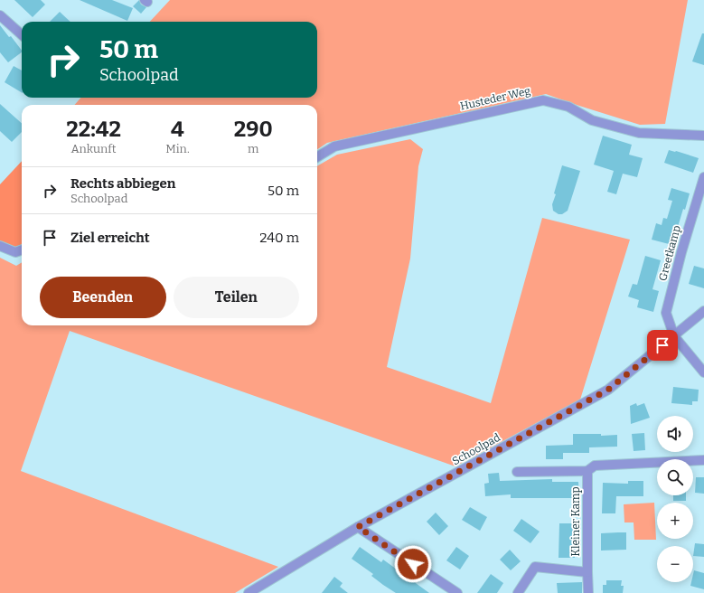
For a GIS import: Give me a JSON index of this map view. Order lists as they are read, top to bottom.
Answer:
{
  "streets": {
    "street": [
      "Husteder Weg",
      "Greetkamp",
      "Schoolpad",
      "Kleiner Kamp"
    ]
  },
  "crossings": [
    ["Greetkamp", "Schoolpad"]
  ],
  "page": {
    "turn": ["50 m", "Schoolpad"],
    "eta": [
      "22:42",
      "Ankunft",
      "4",
      "Min.",
      "290",
      "m"
    ],
    "list": [
      {
        "name": "Rechts abbiegen",
        "note": "Schoolpad",
        "value": "50 m"
      },
      {
        "name": "Ziel erreicht",
        "value": "240 m"
      }
    ],
    "buttons": ["Beenden", "Teilen"],
    "map_buttons": ["+", "−"]
  }
}
